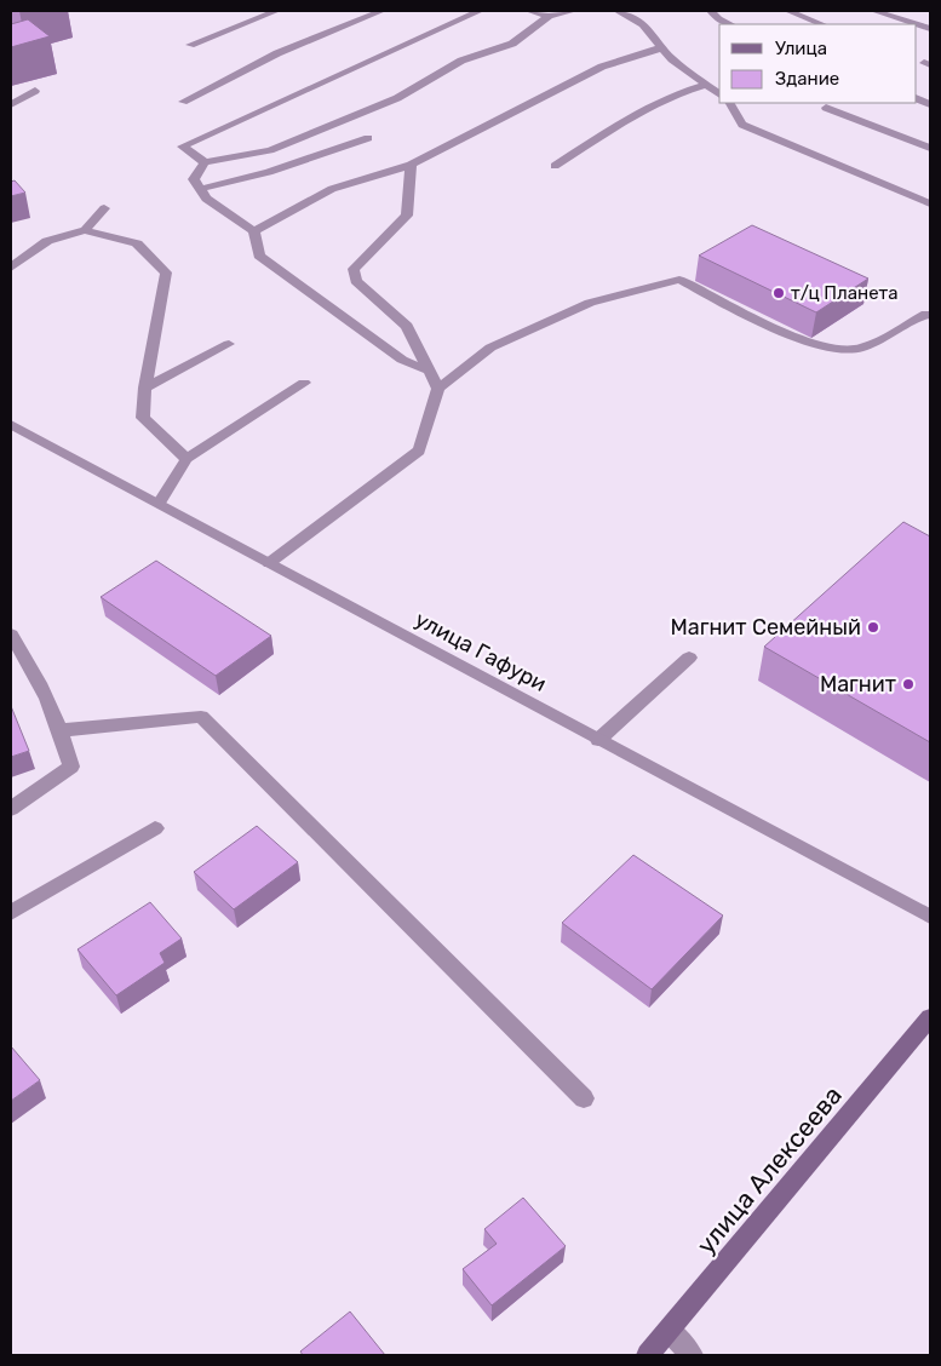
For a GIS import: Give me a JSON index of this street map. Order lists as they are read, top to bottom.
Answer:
{
  "streets": {
    "main road": ["улица Алексеева"],
    "street": ["улица Гафури"]
  },
  "places": ["т/ц Планета", "Магнит Семейный", "Магнит"],
  "legend": ["Улица", "Здание"]
}
